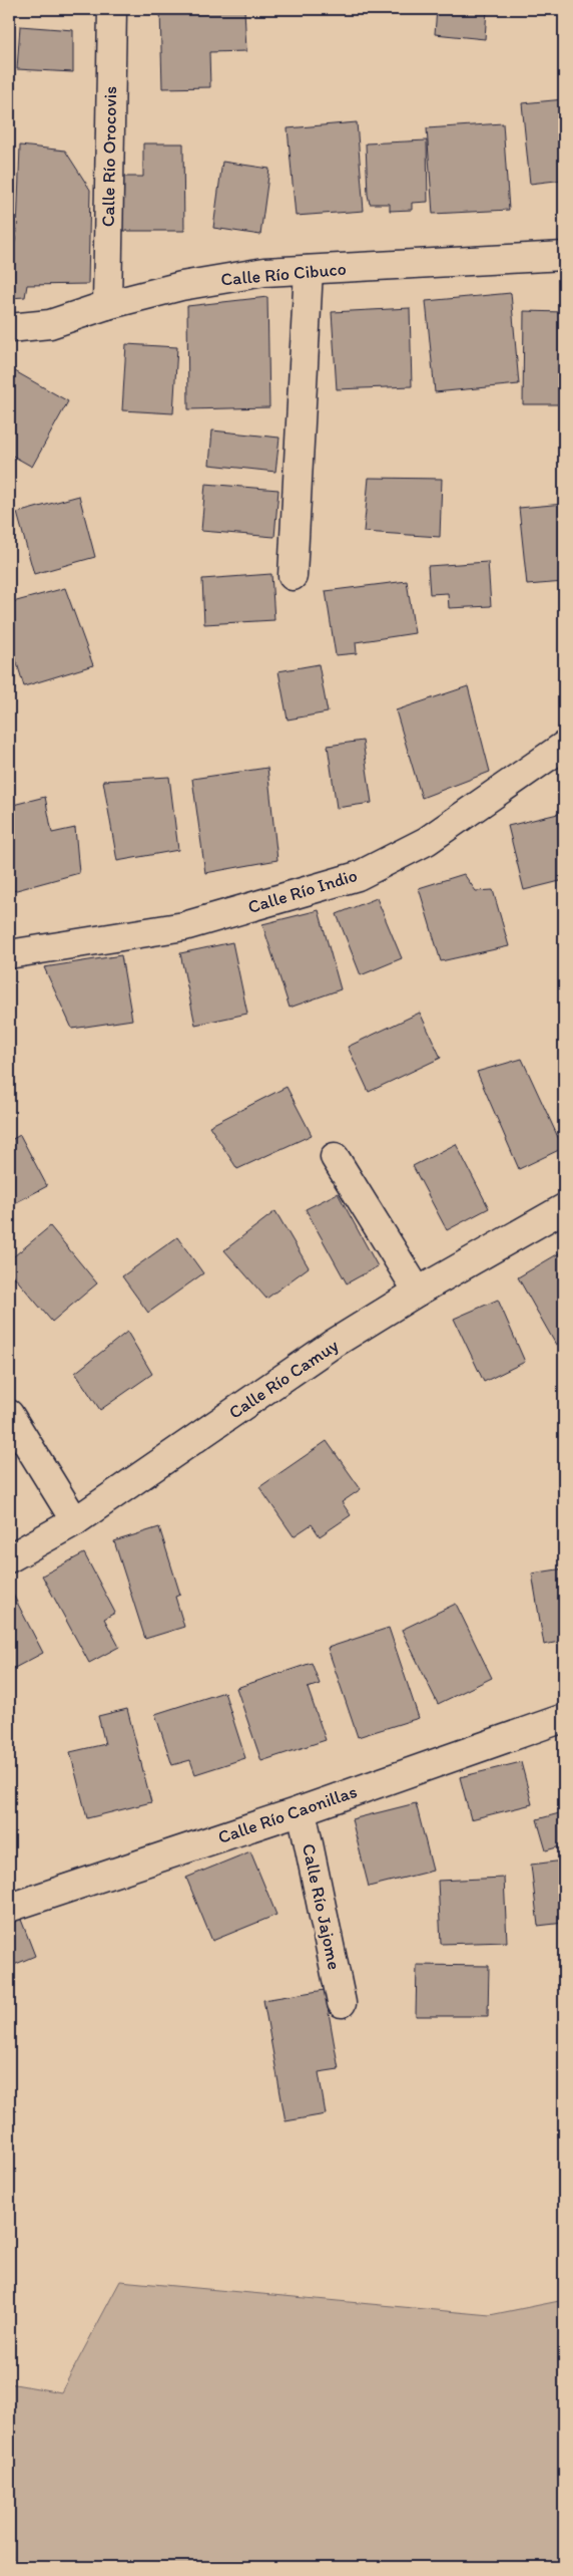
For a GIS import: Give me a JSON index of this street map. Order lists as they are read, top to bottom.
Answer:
{
  "streets": {
    "street": [
      "Calle Río Orocovis",
      "Calle Río Cibuco",
      "Calle Río Indio",
      "Calle Río Camuy",
      "Calle Río Caonillas",
      "Calle Río Jajome"
    ]
  },
  "crossings": [
    ["Calle Río Orocovis", "Calle Río Cibuco"],
    ["Calle Río Caonillas", "Calle Río Jajome"]
  ]
}
